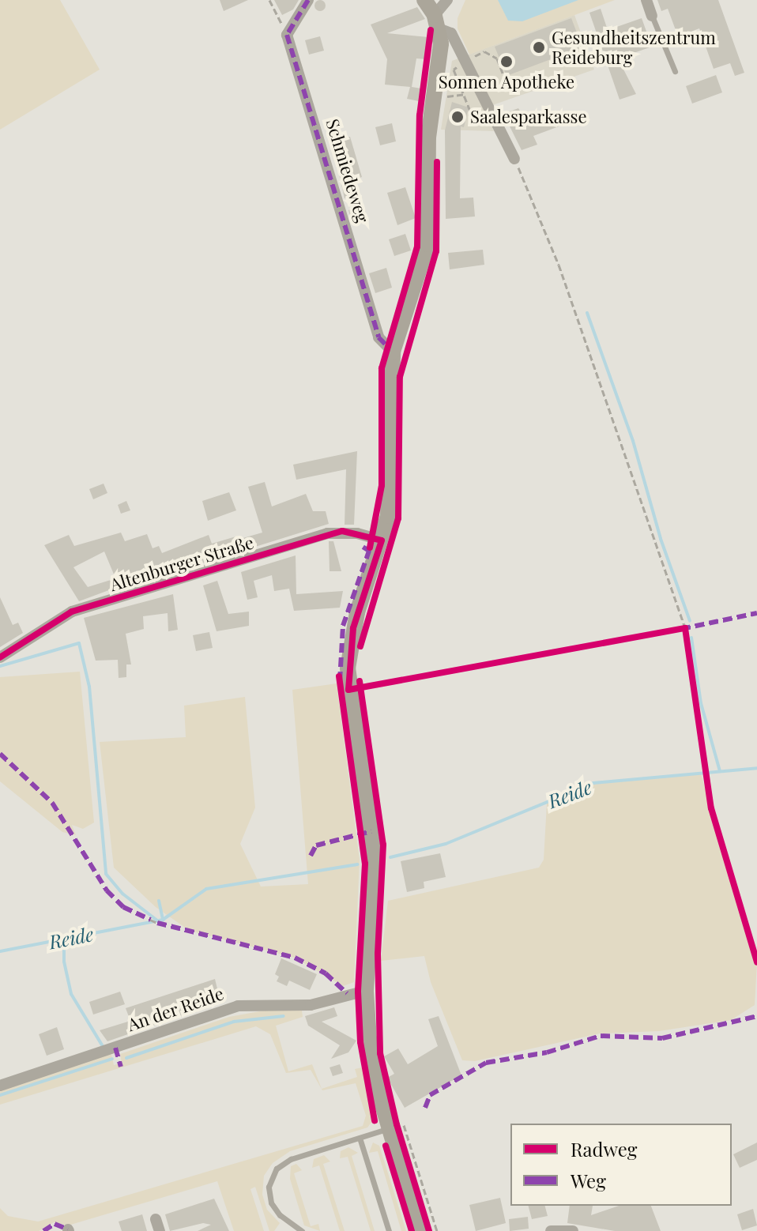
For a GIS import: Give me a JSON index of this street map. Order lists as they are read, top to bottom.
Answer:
{
  "streets": {
    "street": ["Schmiedeweg", "Altenburger Straße", "An der Reide"]
  },
  "water": ["Reide"],
  "places": ["Gesundheitszentrum Reideburg", "Sonnen Apotheke", "Saalesparkasse"],
  "legend": ["Radweg", "Weg"]
}
